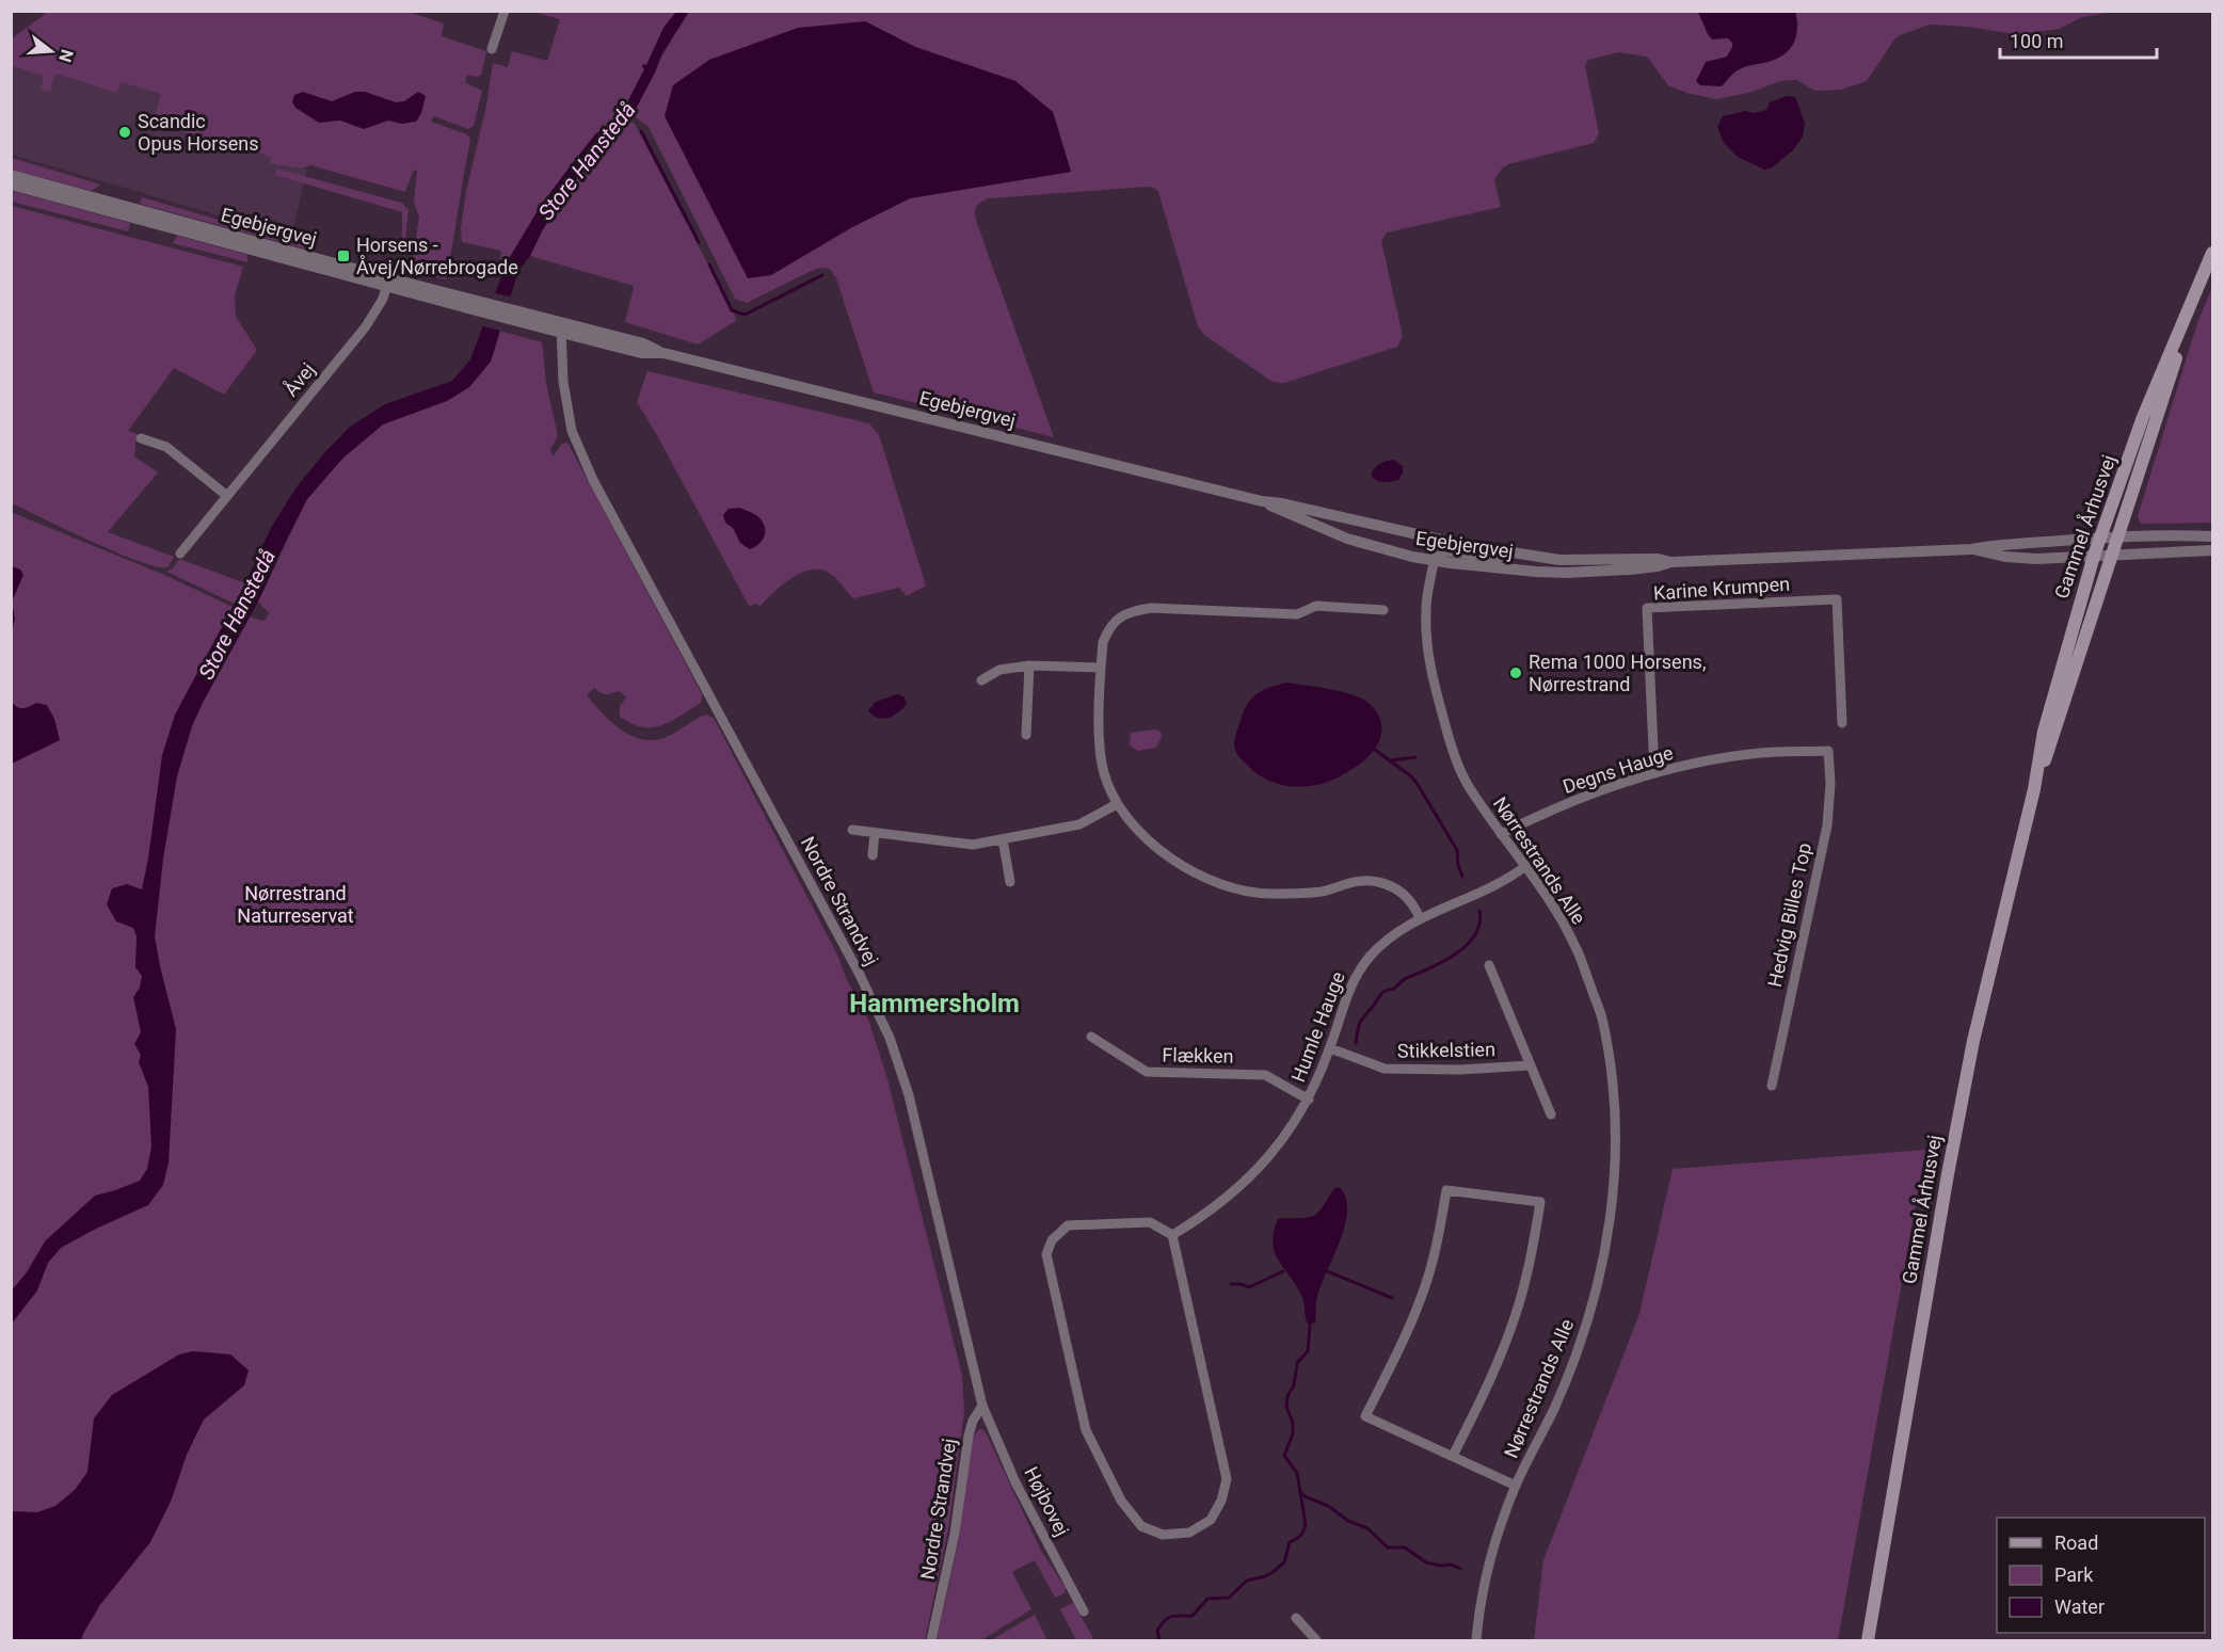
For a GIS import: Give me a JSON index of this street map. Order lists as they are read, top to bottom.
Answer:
{
  "streets": {
    "main road": ["Gammel Århusvej"],
    "street": [
      "Egebjergvej",
      "Åvej",
      "Karine Krumpen",
      "Degns Hauge",
      "Nørrestrands Alle",
      "Nordre Strandvej",
      "Hedvig Billes Top",
      "Humle Hauge",
      "Stikkelstien",
      "Flækken",
      "Højbovej"
    ]
  },
  "crossings": [
    ["Egebjergvej", "Åvej"],
    ["Egebjergvej", "Gammel Århusvej"],
    ["Egebjergvej", "Nørrestrands Alle"],
    ["Egebjergvej", "Nordre Strandvej"],
    ["Karine Krumpen", "Degns Hauge"],
    ["Degns Hauge", "Nørrestrands Alle"],
    ["Degns Hauge", "Hedvig Billes Top"],
    ["Nørrestrands Alle", "Humle Hauge"],
    ["Nordre Strandvej", "Højbovej"],
    ["Humle Hauge", "Stikkelstien"],
    ["Humle Hauge", "Flækken"]
  ],
  "districts": ["Hammersholm"],
  "water": ["Store Hanstedå"],
  "parks": ["Nørrestrand Naturreservat"],
  "places": {
    "other": ["Scandic Opus Horsens", "Rema 1000 Horsens, Nørrestrand"],
    "transit": ["Horsens - Åvej/Nørrebrogade"]
  },
  "legend": ["Road", "Park", "Water"],
  "scale_bar": "100 m",
  "north": "right"
}
